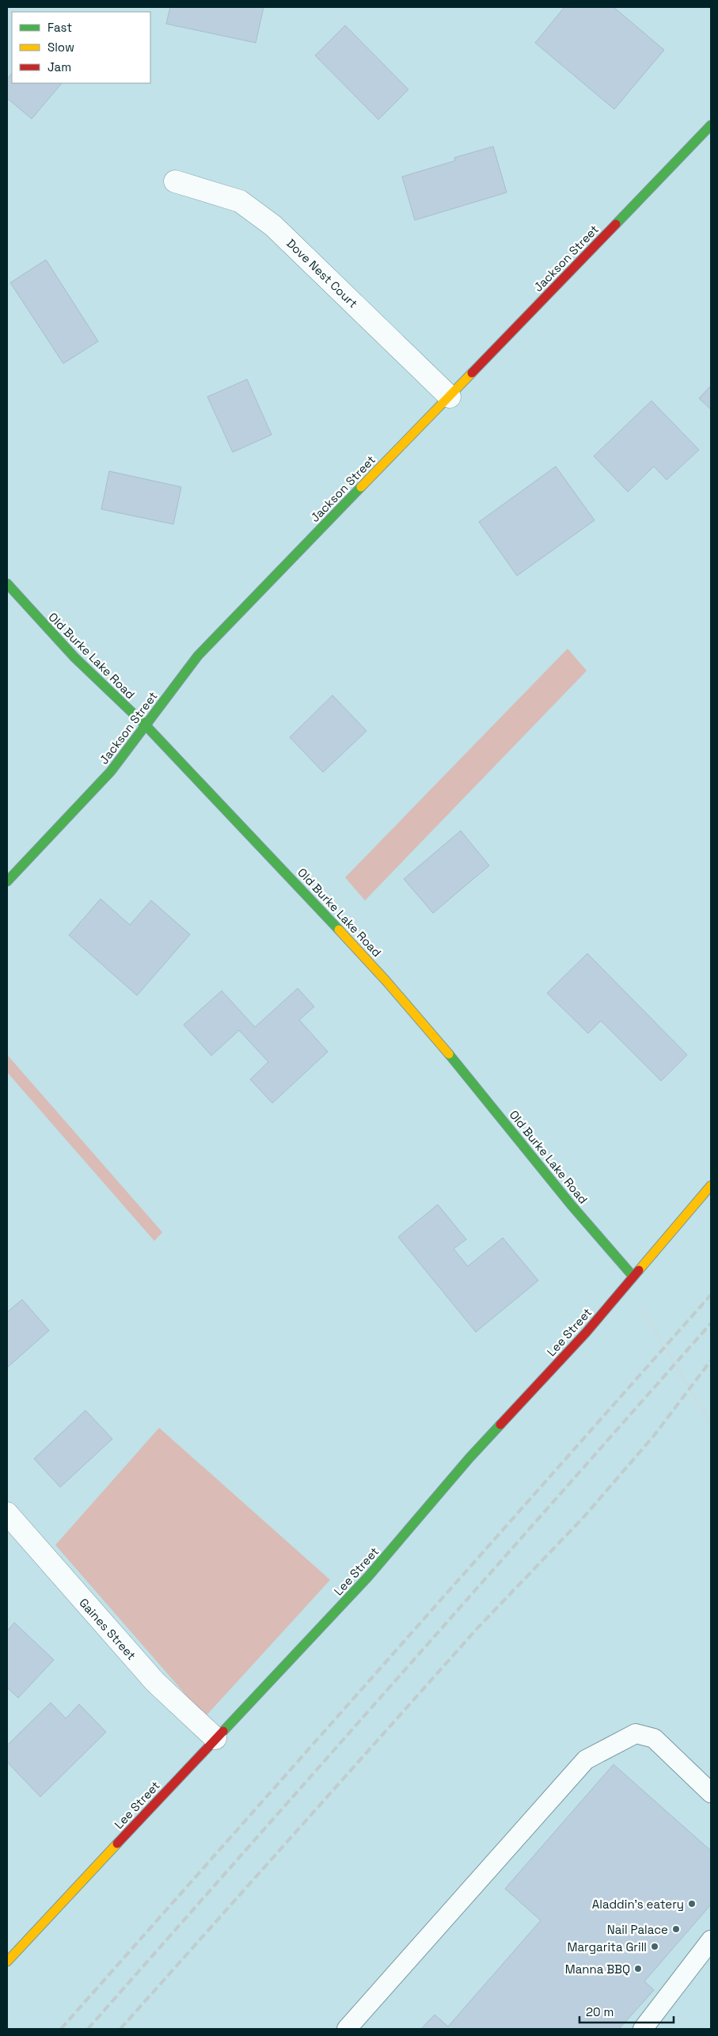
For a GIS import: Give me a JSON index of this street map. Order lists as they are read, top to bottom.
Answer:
{
  "streets": {
    "street": [
      "Jackson Street",
      "Dove Nest Court",
      "Old Burke Lake Road",
      "Lee Street",
      "Gaines Street"
    ]
  },
  "crossings": [
    ["Jackson Street", "Dove Nest Court"],
    ["Jackson Street", "Old Burke Lake Road"],
    ["Old Burke Lake Road", "Lee Street"],
    ["Lee Street", "Gaines Street"]
  ],
  "places": [
    "Aladdin's eatery",
    "Nail Palace",
    "Margarita Grill",
    "Manna BBQ"
  ],
  "legend": ["Fast", "Slow", "Jam"],
  "scale_bar": "20 m"
}
